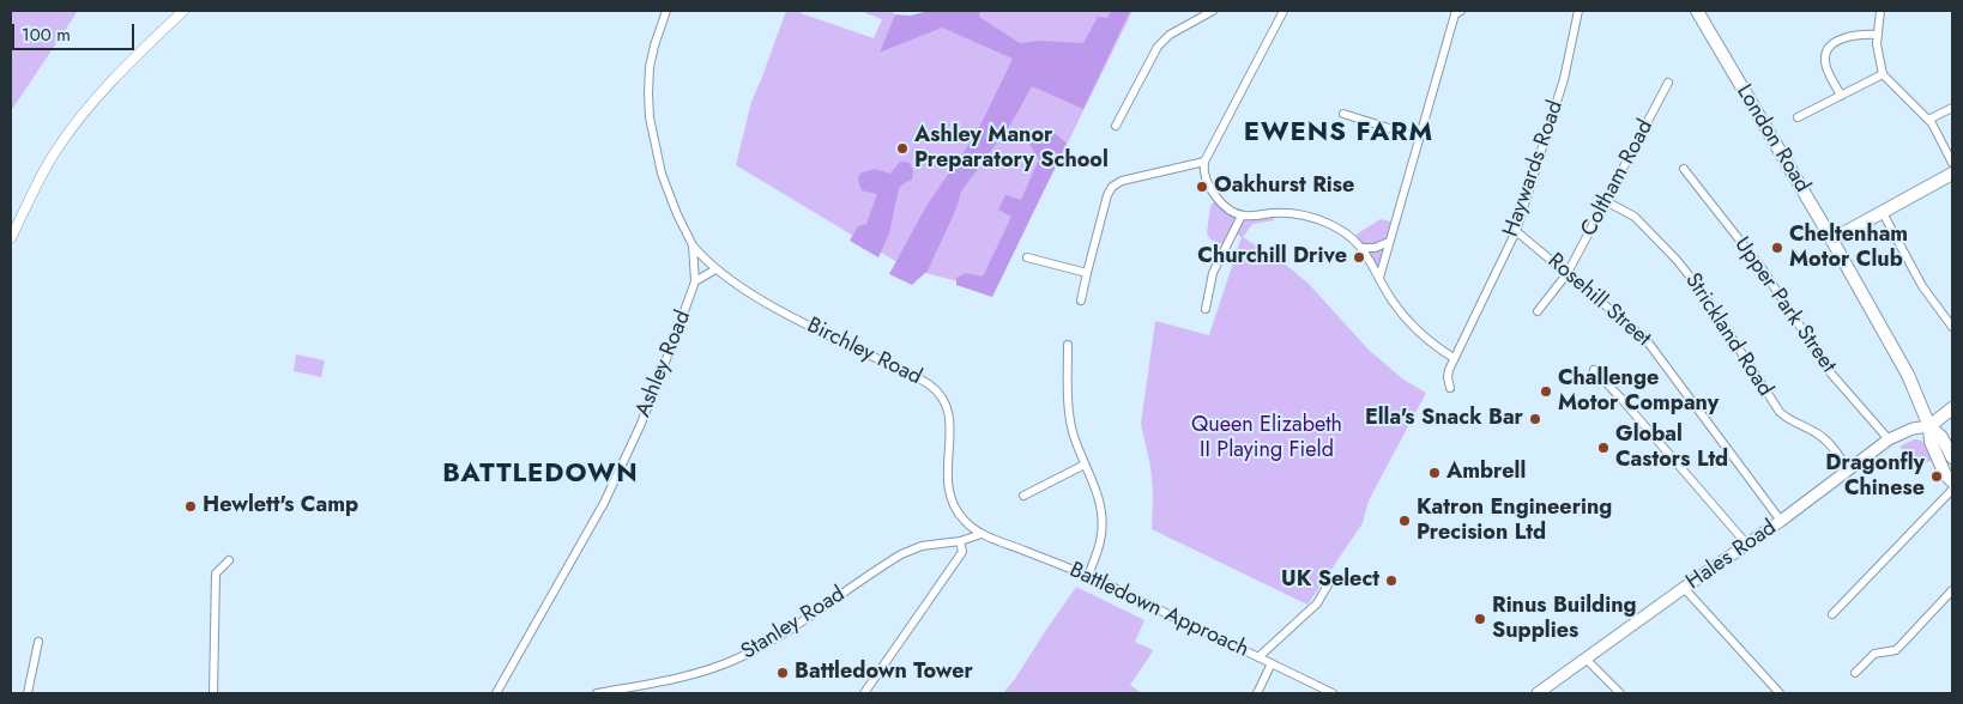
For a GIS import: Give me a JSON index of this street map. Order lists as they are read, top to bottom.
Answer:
{
  "streets": {
    "highway": ["London Road"],
    "main road": ["Hales Road"],
    "street": [
      "Haywards Road",
      "Coltham Road",
      "Rosehill Street",
      "Upper Park Street",
      "Strickland Road",
      "Birchley Road",
      "Ashley Road",
      "Battledown Approach",
      "Stanley Road"
    ]
  },
  "crossings": [
    ["London Road", "Hales Road"],
    ["Haywards Road", "Rosehill Street"],
    ["Coltham Road", "Rosehill Street"],
    ["Coltham Road", "Strickland Road"],
    ["Rosehill Street", "Hales Road"],
    ["Upper Park Street", "Hales Road"],
    ["Strickland Road", "Hales Road"],
    ["Birchley Road", "Ashley Road"],
    ["Birchley Road", "Battledown Approach"],
    ["Birchley Road", "Stanley Road"],
    ["Battledown Approach", "Stanley Road"]
  ],
  "districts": ["EWENS FARM", "BATTLEDOWN"],
  "parks": ["Queen Elizabeth II Playing Field"],
  "places": [
    "Ashley Manor Preparatory School",
    "Oakhurst Rise",
    "Cheltenham Motor Club",
    "Churchill Drive",
    "Challenge Motor Company",
    "Ella's Snack Bar",
    "Global Castors Ltd",
    "Ambrell",
    "Dragonfly Chinese",
    "Hewlett's Camp",
    "Katron Engineering Precision Ltd",
    "UK Select",
    "Rinus Building Supplies",
    "Battledown Tower"
  ],
  "scale_bar": "100 m"
}
